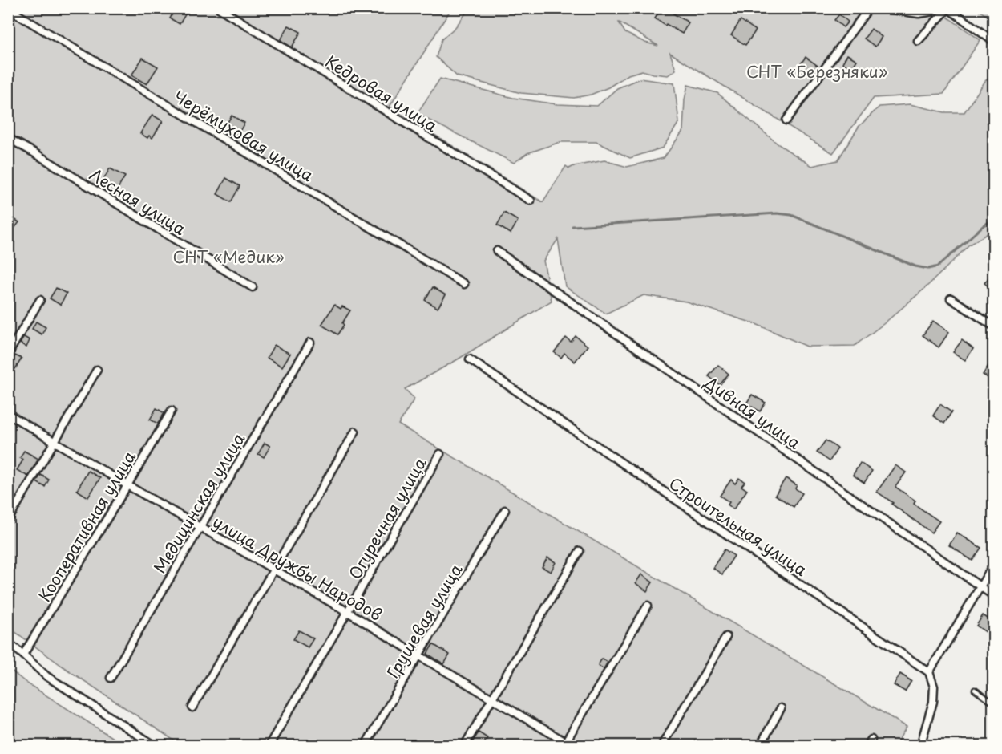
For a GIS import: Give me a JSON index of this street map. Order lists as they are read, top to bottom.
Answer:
{
  "streets": {
    "street": [
      "Кедровая улица",
      "Черёмуховая улица",
      "Лесная улица",
      "Дивная улица",
      "Медицинская улица",
      "Огуречная улица",
      "Кооперативная улица",
      "Строительная улица",
      "улица Дружбы Народов",
      "Грушевая улица"
    ]
  },
  "crossings": [
    ["Медицинская улица", "улица Дружбы Народов"],
    ["Огуречная улица", "улица Дружбы Народов"],
    ["Кооперативная улица", "улица Дружбы Народов"],
    ["улица Дружбы Народов", "Грушевая улица"]
  ],
  "parks": ["СНТ «Березняки»", "СНТ «Медик»"]
}
